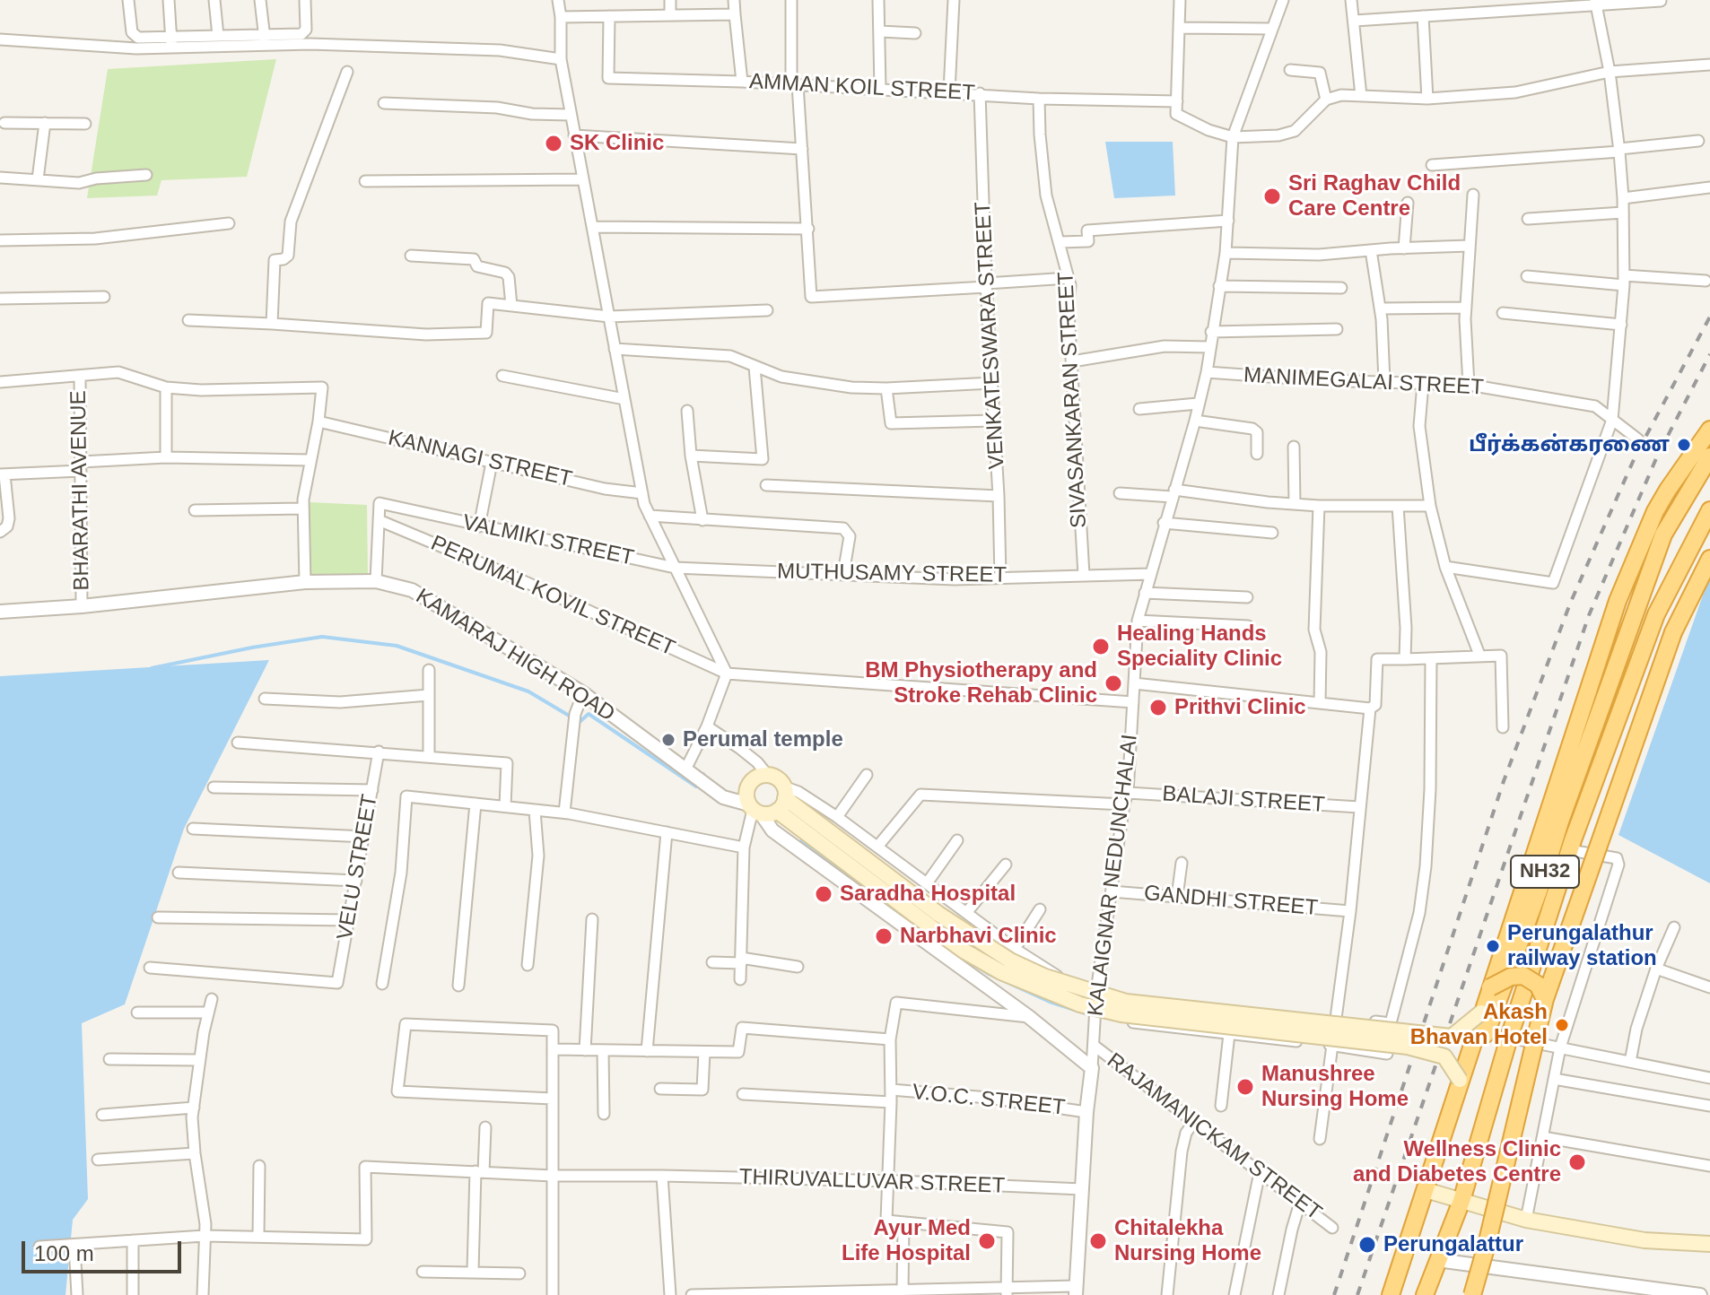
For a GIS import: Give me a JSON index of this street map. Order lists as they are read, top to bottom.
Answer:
{
  "streets": {
    "highway": ["NH32"],
    "street": [
      "AMMAN KOIL STREET",
      "VENKATESWARA STREET",
      "MANIMEGALAI STREET",
      "SIVASANKARAN STREET",
      "KANNAGI STREET",
      "BHARATHI AVENUE",
      "VALMIKI STREET",
      "MUTHUSAMY STREET",
      "PERUMAL KOVIL STREET",
      "KAMARAJ HIGH ROAD",
      "BALAJI STREET",
      "VELU STREET",
      "KALAIGNAR NEDUNCHALAI",
      "GANDHI STREET",
      "V.O.C. STREET",
      "RAJAMANICKAM STREET",
      "THIRUVALLUVAR STREET"
    ]
  },
  "crossings": [
    ["AMMAN KOIL STREET", "VENKATESWARA STREET"],
    ["AMMAN KOIL STREET", "SIVASANKARAN STREET"],
    ["VENKATESWARA STREET", "MUTHUSAMY STREET"],
    ["MANIMEGALAI STREET", "KALAIGNAR NEDUNCHALAI"],
    ["SIVASANKARAN STREET", "MUTHUSAMY STREET"],
    ["BHARATHI AVENUE", "KAMARAJ HIGH ROAD"],
    ["VALMIKI STREET", "MUTHUSAMY STREET"],
    ["VALMIKI STREET", "PERUMAL KOVIL STREET"],
    ["MUTHUSAMY STREET", "KALAIGNAR NEDUNCHALAI"],
    ["KAMARAJ HIGH ROAD", "KALAIGNAR NEDUNCHALAI"],
    ["BALAJI STREET", "KALAIGNAR NEDUNCHALAI"],
    ["KALAIGNAR NEDUNCHALAI", "GANDHI STREET"],
    ["KALAIGNAR NEDUNCHALAI", "RAJAMANICKAM STREET"]
  ],
  "places": [
    "SK Clinic",
    "Sri Raghav Child Care Centre",
    "பீர்க்கன்கரணை",
    "Healing Hands Speciality Clinic",
    "BM Physiotherapy and Stroke Rehab Clinic",
    "Prithvi Clinic",
    "Perumal temple",
    "Saradha Hospital",
    "Narbhavi Clinic",
    "Perungalathur railway station",
    "Akash Bhavan Hotel",
    "Manushree Nursing Home",
    "Wellness Clinic and Diabetes Centre",
    "Ayur Med Life Hospital",
    "Chitalekha Nursing Home",
    "Perungalattur"
  ],
  "scale_bar": "100 m"
}
